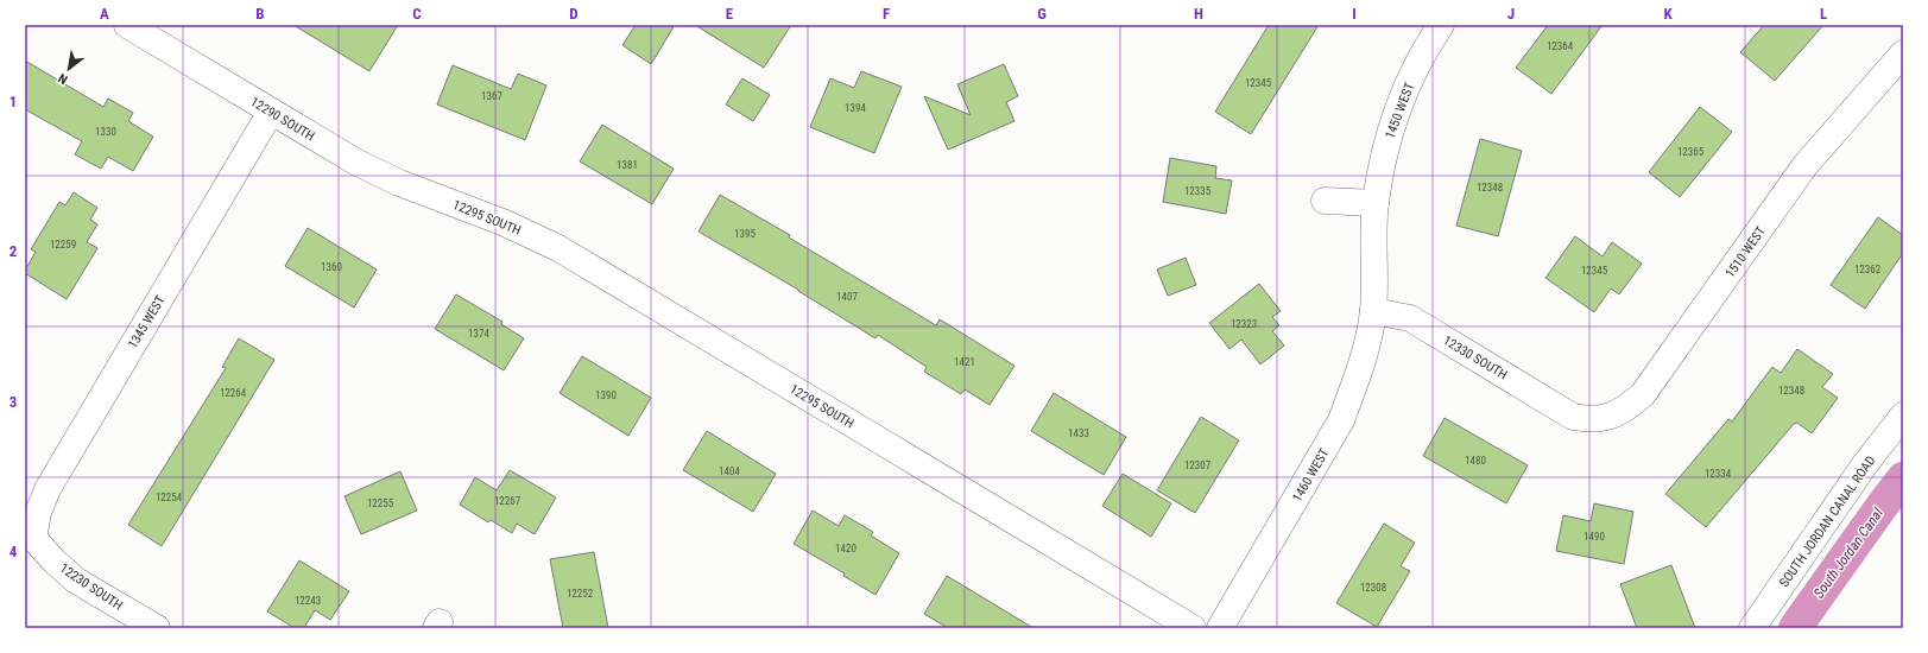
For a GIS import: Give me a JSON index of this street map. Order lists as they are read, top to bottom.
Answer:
{
  "streets": {
    "street": [
      "1450 WEST",
      "12290 SOUTH",
      "12295 SOUTH",
      "1510 WEST",
      "1345 WEST",
      "12330 SOUTH",
      "1460 WEST",
      "SOUTH JORDAN CANAL ROAD",
      "12230 SOUTH"
    ]
  },
  "crossings": [
    ["1450 WEST", "12330 SOUTH"],
    ["1450 WEST", "1460 WEST"],
    ["12290 SOUTH", "12295 SOUTH"],
    ["12290 SOUTH", "1345 WEST"],
    ["1510 WEST", "12330 SOUTH"],
    ["1345 WEST", "12230 SOUTH"],
    ["12330 SOUTH", "1460 WEST"]
  ],
  "water": ["South Jordan Canal"],
  "house_numbers": [
    "12364",
    "12345",
    "1367",
    "1394",
    "1330",
    "12365",
    "1381",
    "12348",
    "12335",
    "1395",
    "12259",
    "1360",
    "12362",
    "12345",
    "1407",
    "12323",
    "1374",
    "1421",
    "12348",
    "12264",
    "1390",
    "1433",
    "1480",
    "12307",
    "1404",
    "12334",
    "12254",
    "12267",
    "12255",
    "1490",
    "1420",
    "12308",
    "12252",
    "12243"
  ],
  "north": "bottom left",
  "grid": {
    "columns": [
      "A",
      "B",
      "C",
      "D",
      "E",
      "F",
      "G",
      "H",
      "I",
      "J",
      "K",
      "L"
    ],
    "rows": [
      "1",
      "2",
      "3",
      "4"
    ]
  }
}
